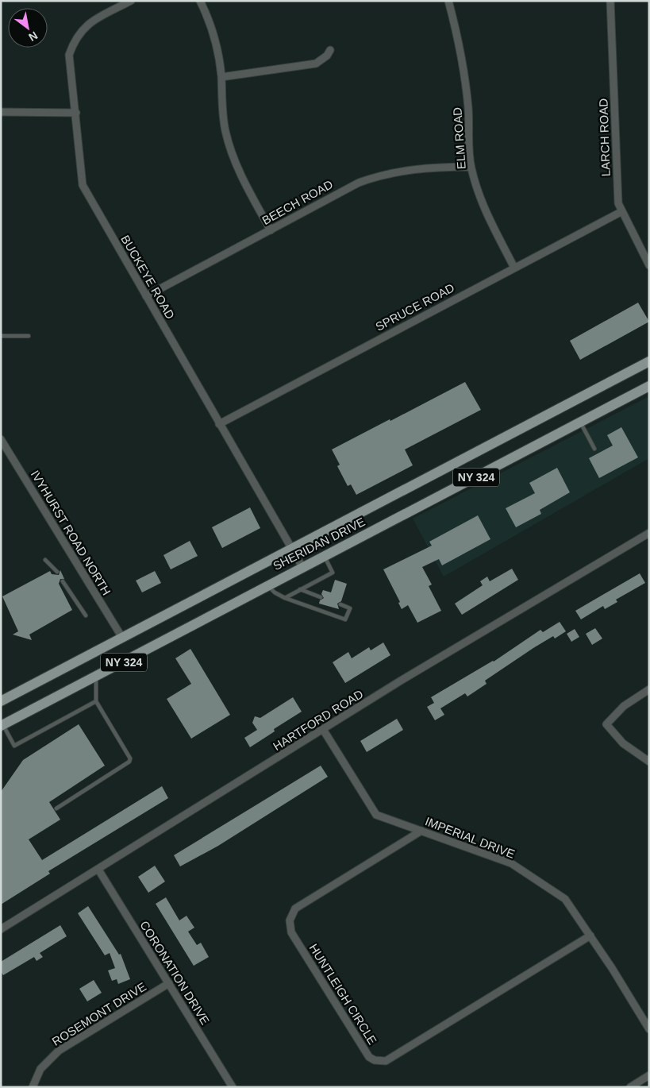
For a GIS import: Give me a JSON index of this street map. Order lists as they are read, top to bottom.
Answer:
{
  "streets": {
    "main road": ["NY 324", "SHERIDAN DRIVE"],
    "street": [
      "LARCH ROAD",
      "ELM ROAD",
      "BEECH ROAD",
      "BUCKEYE ROAD",
      "SPRUCE ROAD",
      "IVYHURST ROAD NORTH",
      "HARTFORD ROAD",
      "IMPERIAL DRIVE",
      "CORONATION DRIVE",
      "HUNTLEIGH CIRCLE",
      "ROSEMONT DRIVE"
    ]
  },
  "crossings": [
    ["LARCH ROAD", "SPRUCE ROAD"],
    ["ELM ROAD", "BEECH ROAD"],
    ["ELM ROAD", "SPRUCE ROAD"],
    ["BEECH ROAD", "BUCKEYE ROAD"],
    ["BUCKEYE ROAD", "SPRUCE ROAD"],
    ["BUCKEYE ROAD", "SHERIDAN DRIVE"],
    ["IVYHURST ROAD NORTH", "SHERIDAN DRIVE"],
    ["HARTFORD ROAD", "IMPERIAL DRIVE"],
    ["HARTFORD ROAD", "CORONATION DRIVE"],
    ["IMPERIAL DRIVE", "HUNTLEIGH CIRCLE"],
    ["CORONATION DRIVE", "ROSEMONT DRIVE"]
  ],
  "north": "bottom right"
}
